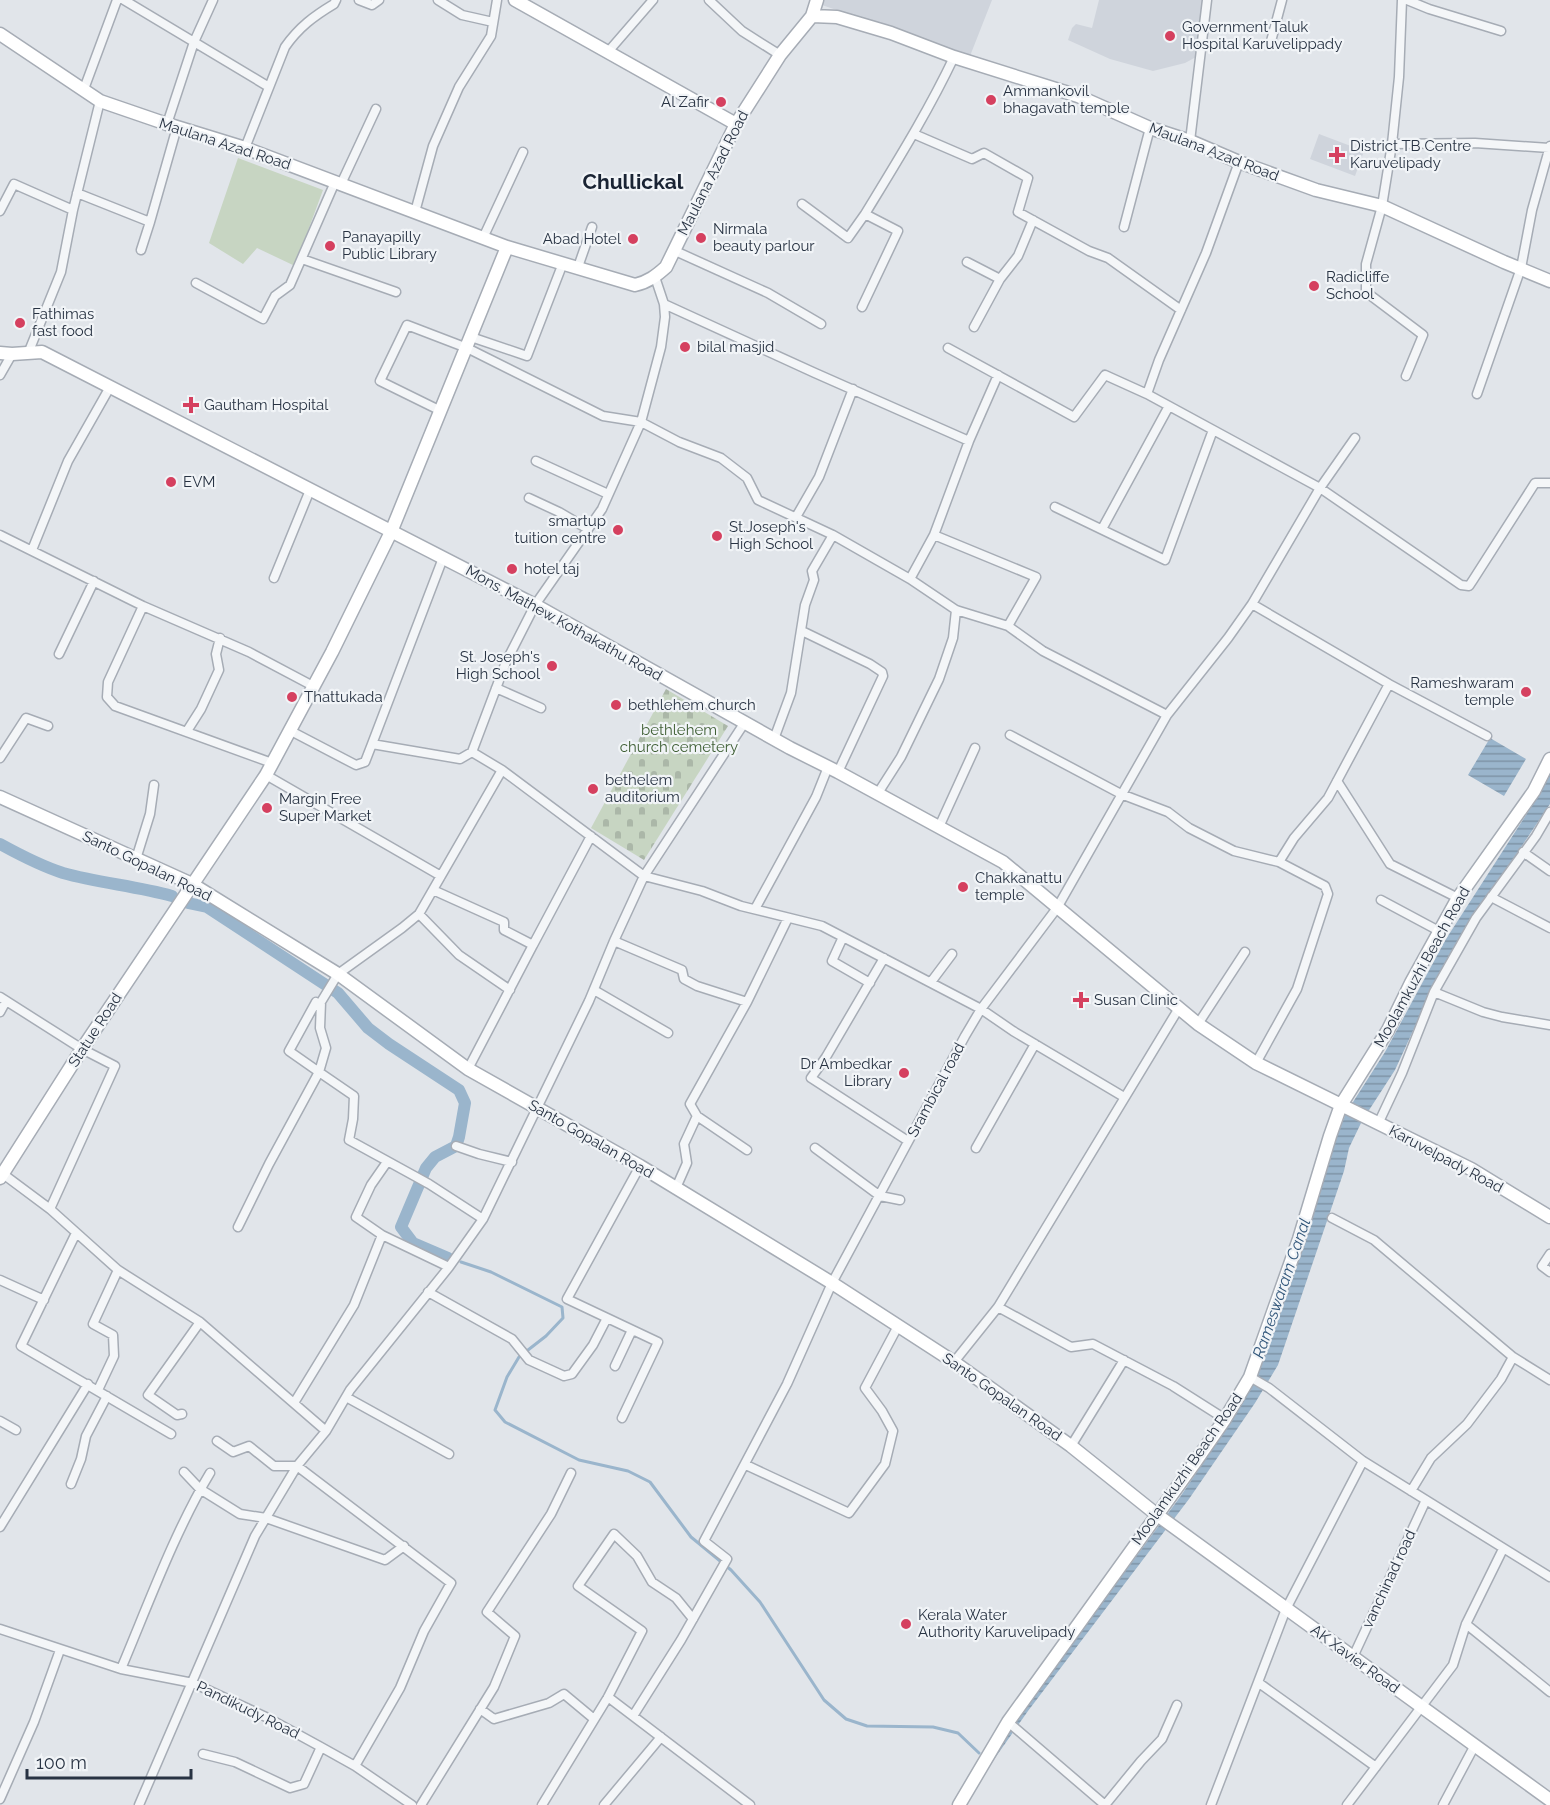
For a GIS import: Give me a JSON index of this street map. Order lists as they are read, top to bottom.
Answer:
{
  "streets": {
    "main road": [
      "Maulana Azad Road",
      "Mons. Mathew Kothakathu Road",
      "Santo Gopalan Road",
      "Moolamkuzhi Beach Road",
      "Statue Road",
      "Karuvelpady Road",
      "AK Xavier Road"
    ],
    "street": ["Srambical road", "vanchinad road", "Pandikudy Road"]
  },
  "crossings": [
    ["Maulana Azad Road", "Statue Road"],
    ["Mons. Mathew Kothakathu Road", "Moolamkuzhi Beach Road"],
    ["Mons. Mathew Kothakathu Road", "Statue Road"],
    ["Mons. Mathew Kothakathu Road", "Srambical road"],
    ["Mons. Mathew Kothakathu Road", "Karuvelpady Road"],
    ["Santo Gopalan Road", "Moolamkuzhi Beach Road"],
    ["Santo Gopalan Road", "Statue Road"],
    ["Santo Gopalan Road", "Srambical road"],
    ["Santo Gopalan Road", "AK Xavier Road"],
    ["Moolamkuzhi Beach Road", "Karuvelpady Road"],
    ["Moolamkuzhi Beach Road", "AK Xavier Road"],
    ["vanchinad road", "AK Xavier Road"]
  ],
  "districts": ["Chullickal"],
  "water": ["Rameswaram Canal"],
  "parks": ["bethlehem church cemetery"],
  "places": {
    "other": [
      "Government Taluk Hospital Karuvelippady",
      "Ammankovil bhagavath temple",
      "Al Zafir",
      "Nirmala beauty parlour",
      "Abad Hotel",
      "Panayapilly Public Library",
      "Radicliffe School",
      "Fathimas fast food",
      "bilal masjid",
      "EVM",
      "smartup tuition centre",
      "St.Joseph's High School",
      "hotel taj",
      "St. Joseph's High School",
      "Rameshwaram temple",
      "Thattukada",
      "bethlehem church",
      "bethelem auditorium",
      "Margin Free Super Market",
      "Chakkanattu temple",
      "Dr Ambedkar Library",
      "Kerala Water Authority Karuvelipady"
    ],
    "health": ["District TB Centre Karuvelipady", "Gautham Hospital", "Susan Clinic"]
  },
  "scale_bar": "100 m"
}
